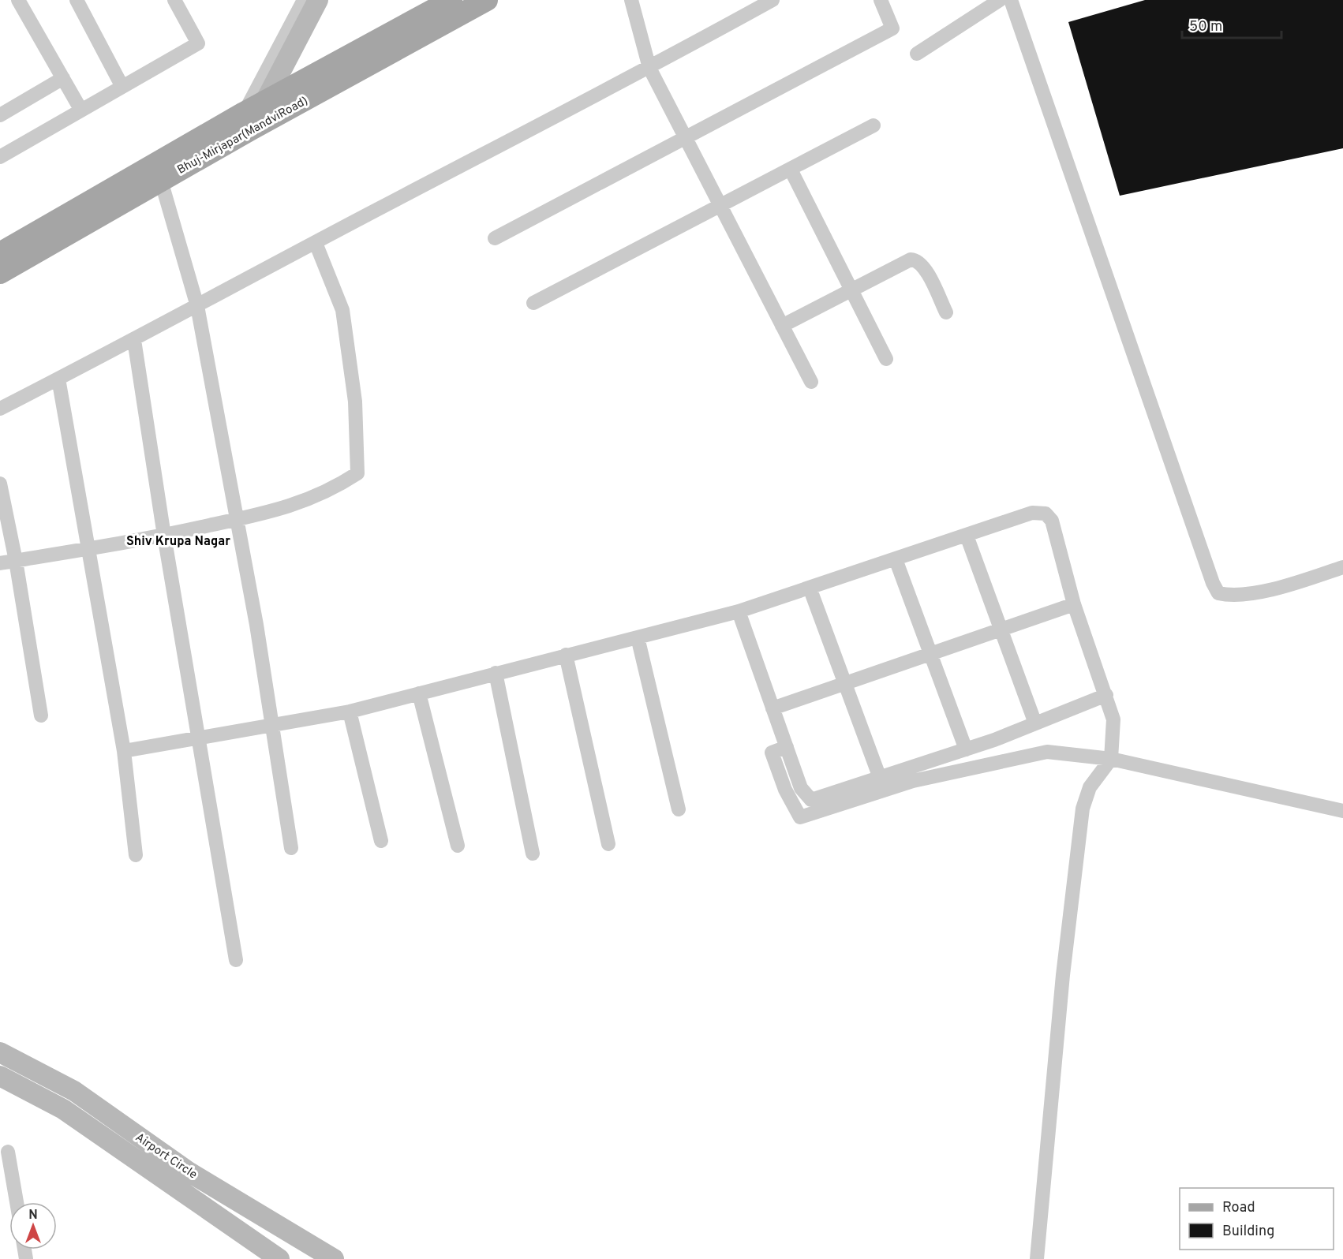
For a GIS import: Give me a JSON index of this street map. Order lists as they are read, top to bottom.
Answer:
{
  "streets": {
    "main road": ["Bhuj-Mirjapar(MandviRoad)", "Airport Circle"]
  },
  "districts": ["Shiv Krupa Nagar"],
  "legend": ["Road", "Building"],
  "scale_bar": "50 m",
  "north": "top"
}
